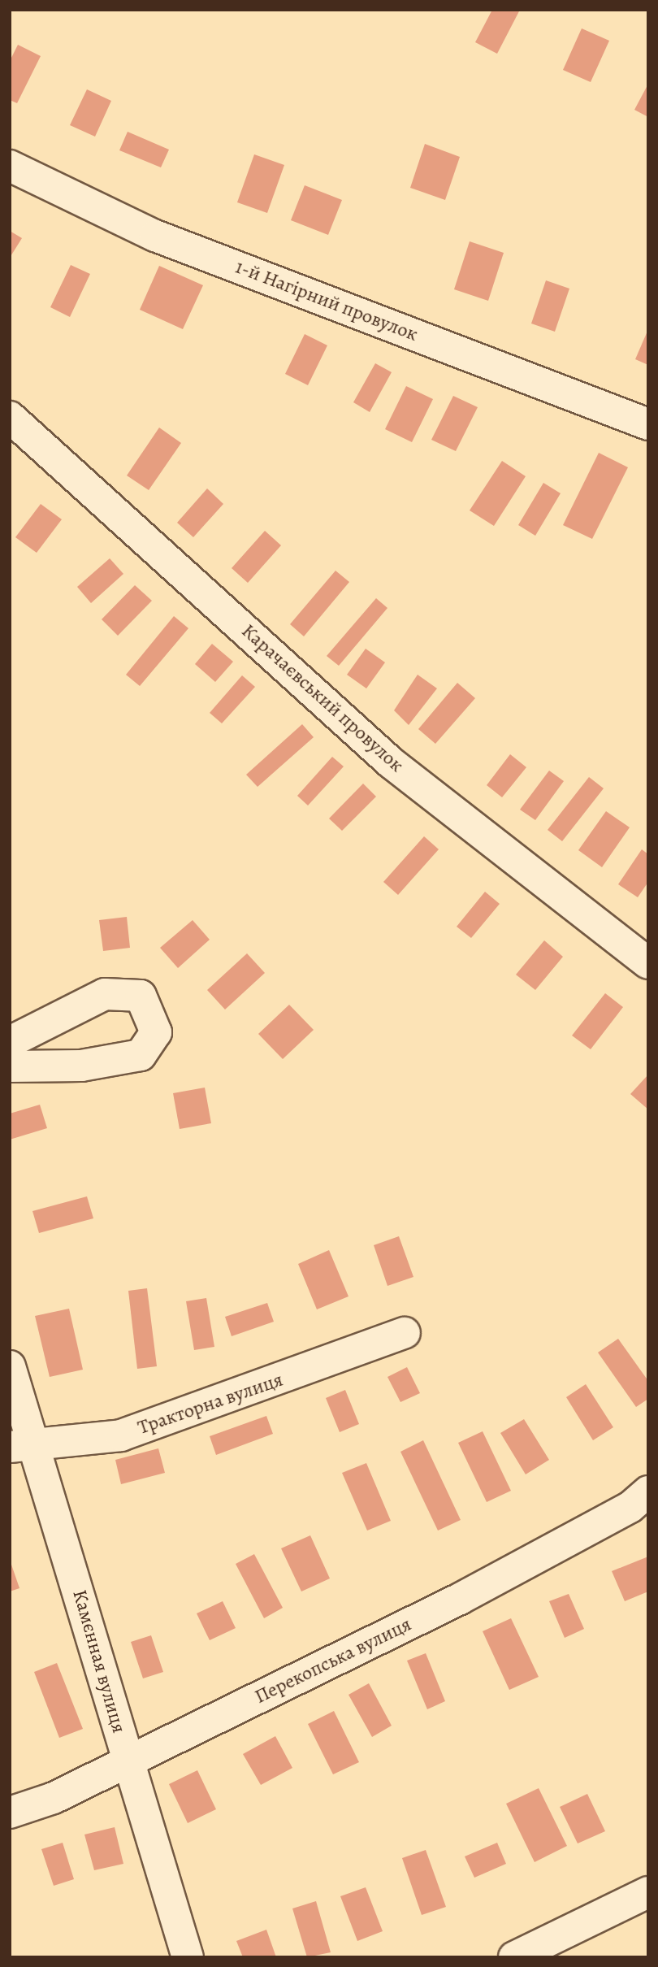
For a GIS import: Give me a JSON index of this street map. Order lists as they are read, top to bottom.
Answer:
{
  "streets": {
    "street": [
      "1-й Нагірний провулок",
      "Карачаєвський провулок",
      "Тракторна вулиця",
      "Перекопська вулиця",
      "Камєнная вулиця"
    ]
  },
  "crossings": [
    ["Тракторна вулиця", "Камєнная вулиця"],
    ["Перекопська вулиця", "Камєнная вулиця"]
  ]
}
